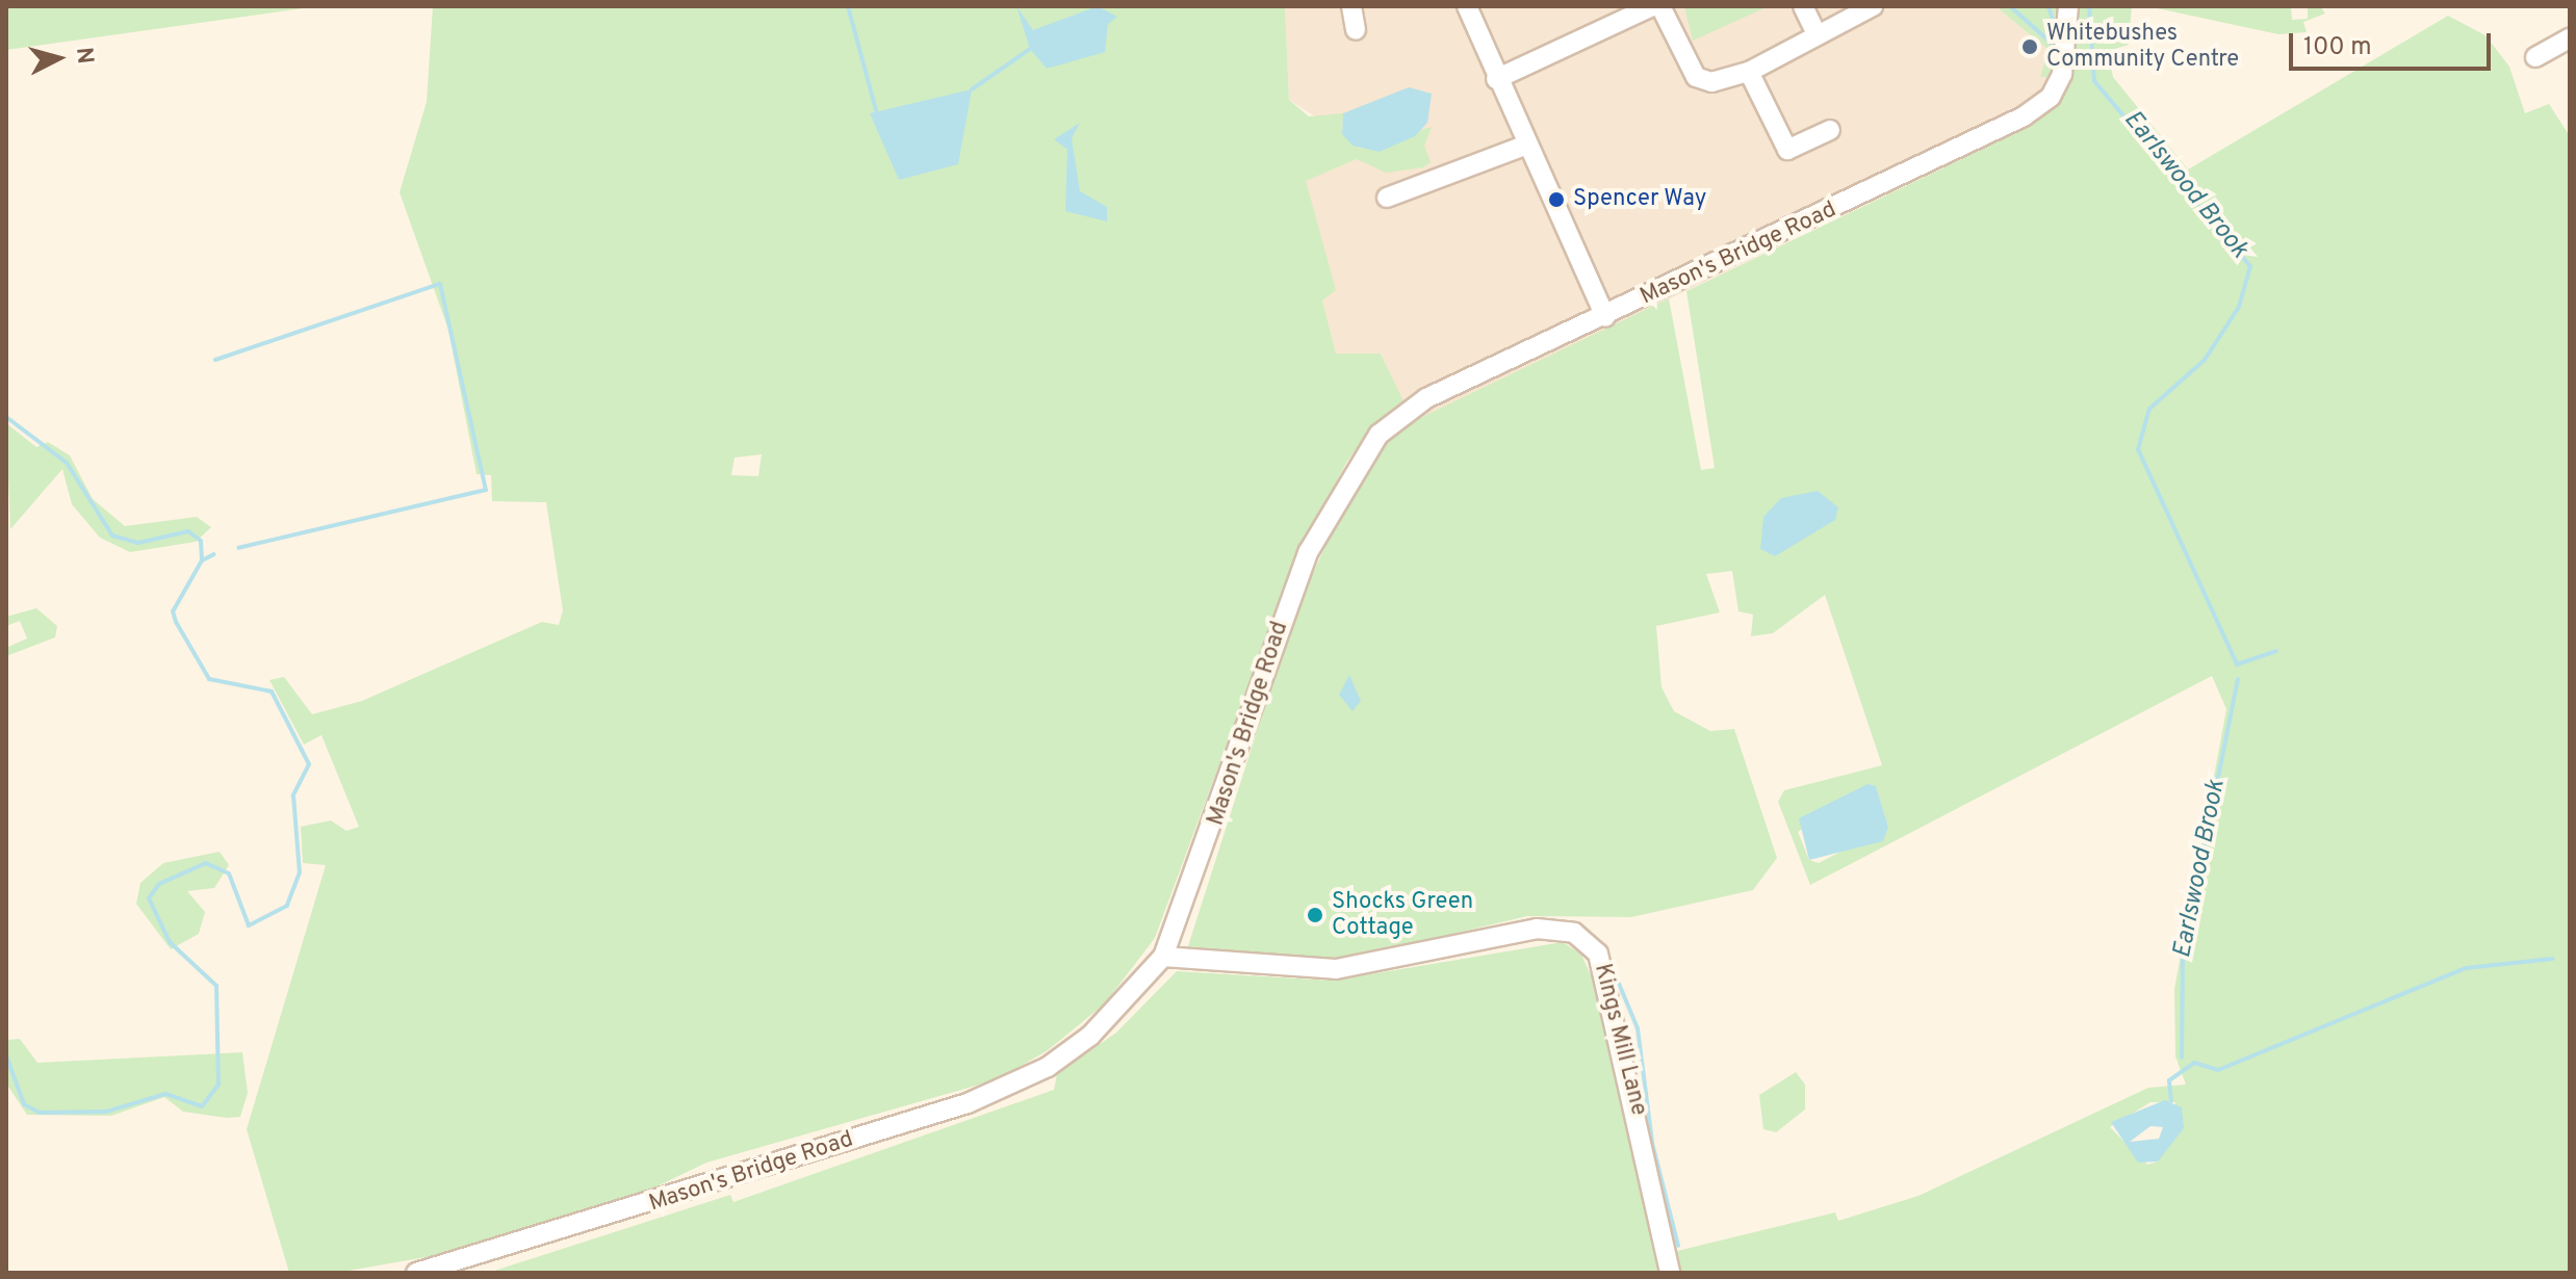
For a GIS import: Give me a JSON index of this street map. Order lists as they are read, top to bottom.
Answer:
{
  "streets": {
    "street": ["Mason's Bridge Road", "Kings Mill Lane"]
  },
  "crossings": [
    ["Mason's Bridge Road", "Kings Mill Lane"]
  ],
  "water": ["Earlswood Brook"],
  "places": ["Whitebushes Community Centre", "Spencer Way", "Shocks Green Cottage"],
  "scale_bar": "100 m",
  "north": "right"
}
